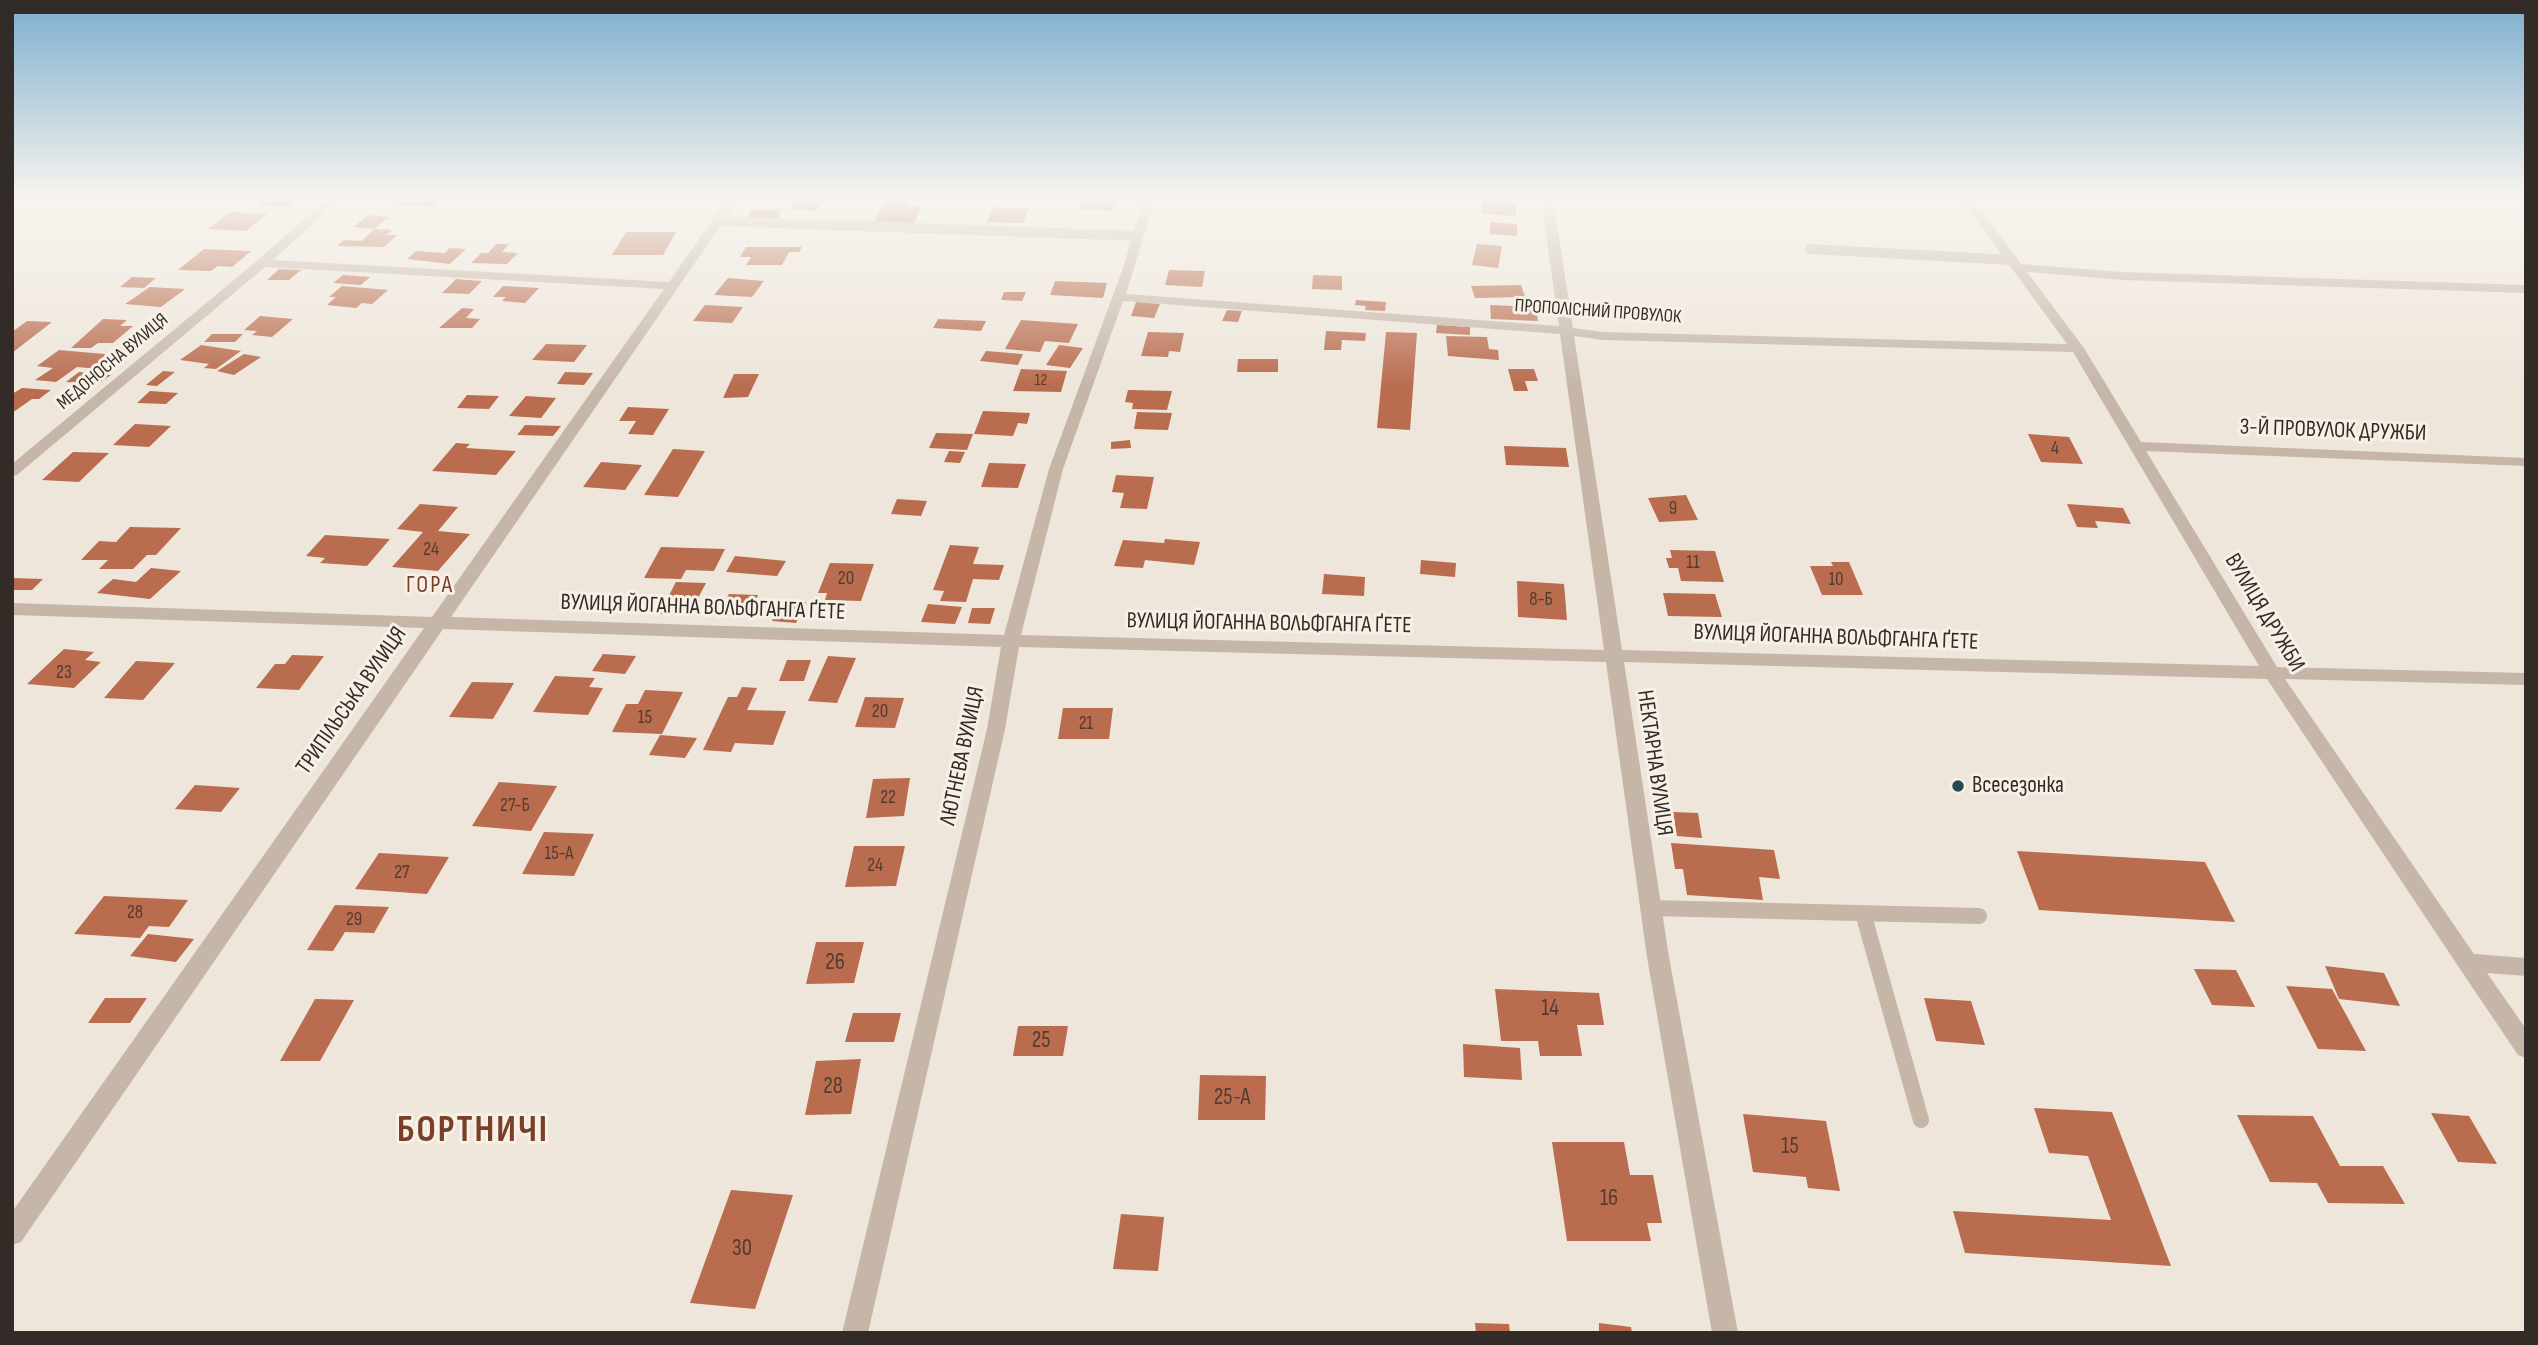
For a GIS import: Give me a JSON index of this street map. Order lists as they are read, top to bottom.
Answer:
{
  "streets": {
    "street": [
      "ПРОПОЛІСНИЙ ПРОВУЛОК",
      "МЕДОНОСНА ВУЛИЦЯ",
      "3-Й ПРОВУЛОК ДРУЖБИ",
      "ВУЛИЦЯ ЙОГАННА ВОЛЬФГАНГА ҐЕТЕ",
      "ВУЛИЦЯ ДРУЖБИ",
      "ТРИПІЛЬСЬКА ВУЛИЦЯ",
      "ЛЮТНЕВА ВУЛИЦЯ",
      "НЕКТАРНА ВУЛИЦЯ"
    ]
  },
  "crossings": [
    ["ПРОПОЛІСНИЙ ПРОВУЛОК", "ВУЛИЦЯ ДРУЖБИ"],
    ["ПРОПОЛІСНИЙ ПРОВУЛОК", "ЛЮТНЕВА ВУЛИЦЯ"],
    ["ПРОПОЛІСНИЙ ПРОВУЛОК", "НЕКТАРНА ВУЛИЦЯ"],
    ["3-Й ПРОВУЛОК ДРУЖБИ", "ВУЛИЦЯ ДРУЖБИ"],
    ["ВУЛИЦЯ ЙОГАННА ВОЛЬФГАНГА ҐЕТЕ", "ВУЛИЦЯ ДРУЖБИ"],
    ["ВУЛИЦЯ ЙОГАННА ВОЛЬФГАНГА ҐЕТЕ", "ТРИПІЛЬСЬКА ВУЛИЦЯ"],
    ["ВУЛИЦЯ ЙОГАННА ВОЛЬФГАНГА ҐЕТЕ", "ЛЮТНЕВА ВУЛИЦЯ"],
    ["ВУЛИЦЯ ЙОГАННА ВОЛЬФГАНГА ҐЕТЕ", "НЕКТАРНА ВУЛИЦЯ"]
  ],
  "districts": ["ГОРА", "БОРТНИЧІ"],
  "places": ["Всесезонка"],
  "house_numbers": [
    "12",
    "4",
    "9",
    "24",
    "11",
    "20",
    "10",
    "8-Б",
    "23",
    "20",
    "15",
    "21",
    "22",
    "27-Б",
    "15-А",
    "24",
    "27",
    "28",
    "29",
    "26",
    "14",
    "25",
    "28",
    "25-А",
    "15",
    "16",
    "30"
  ]
}
